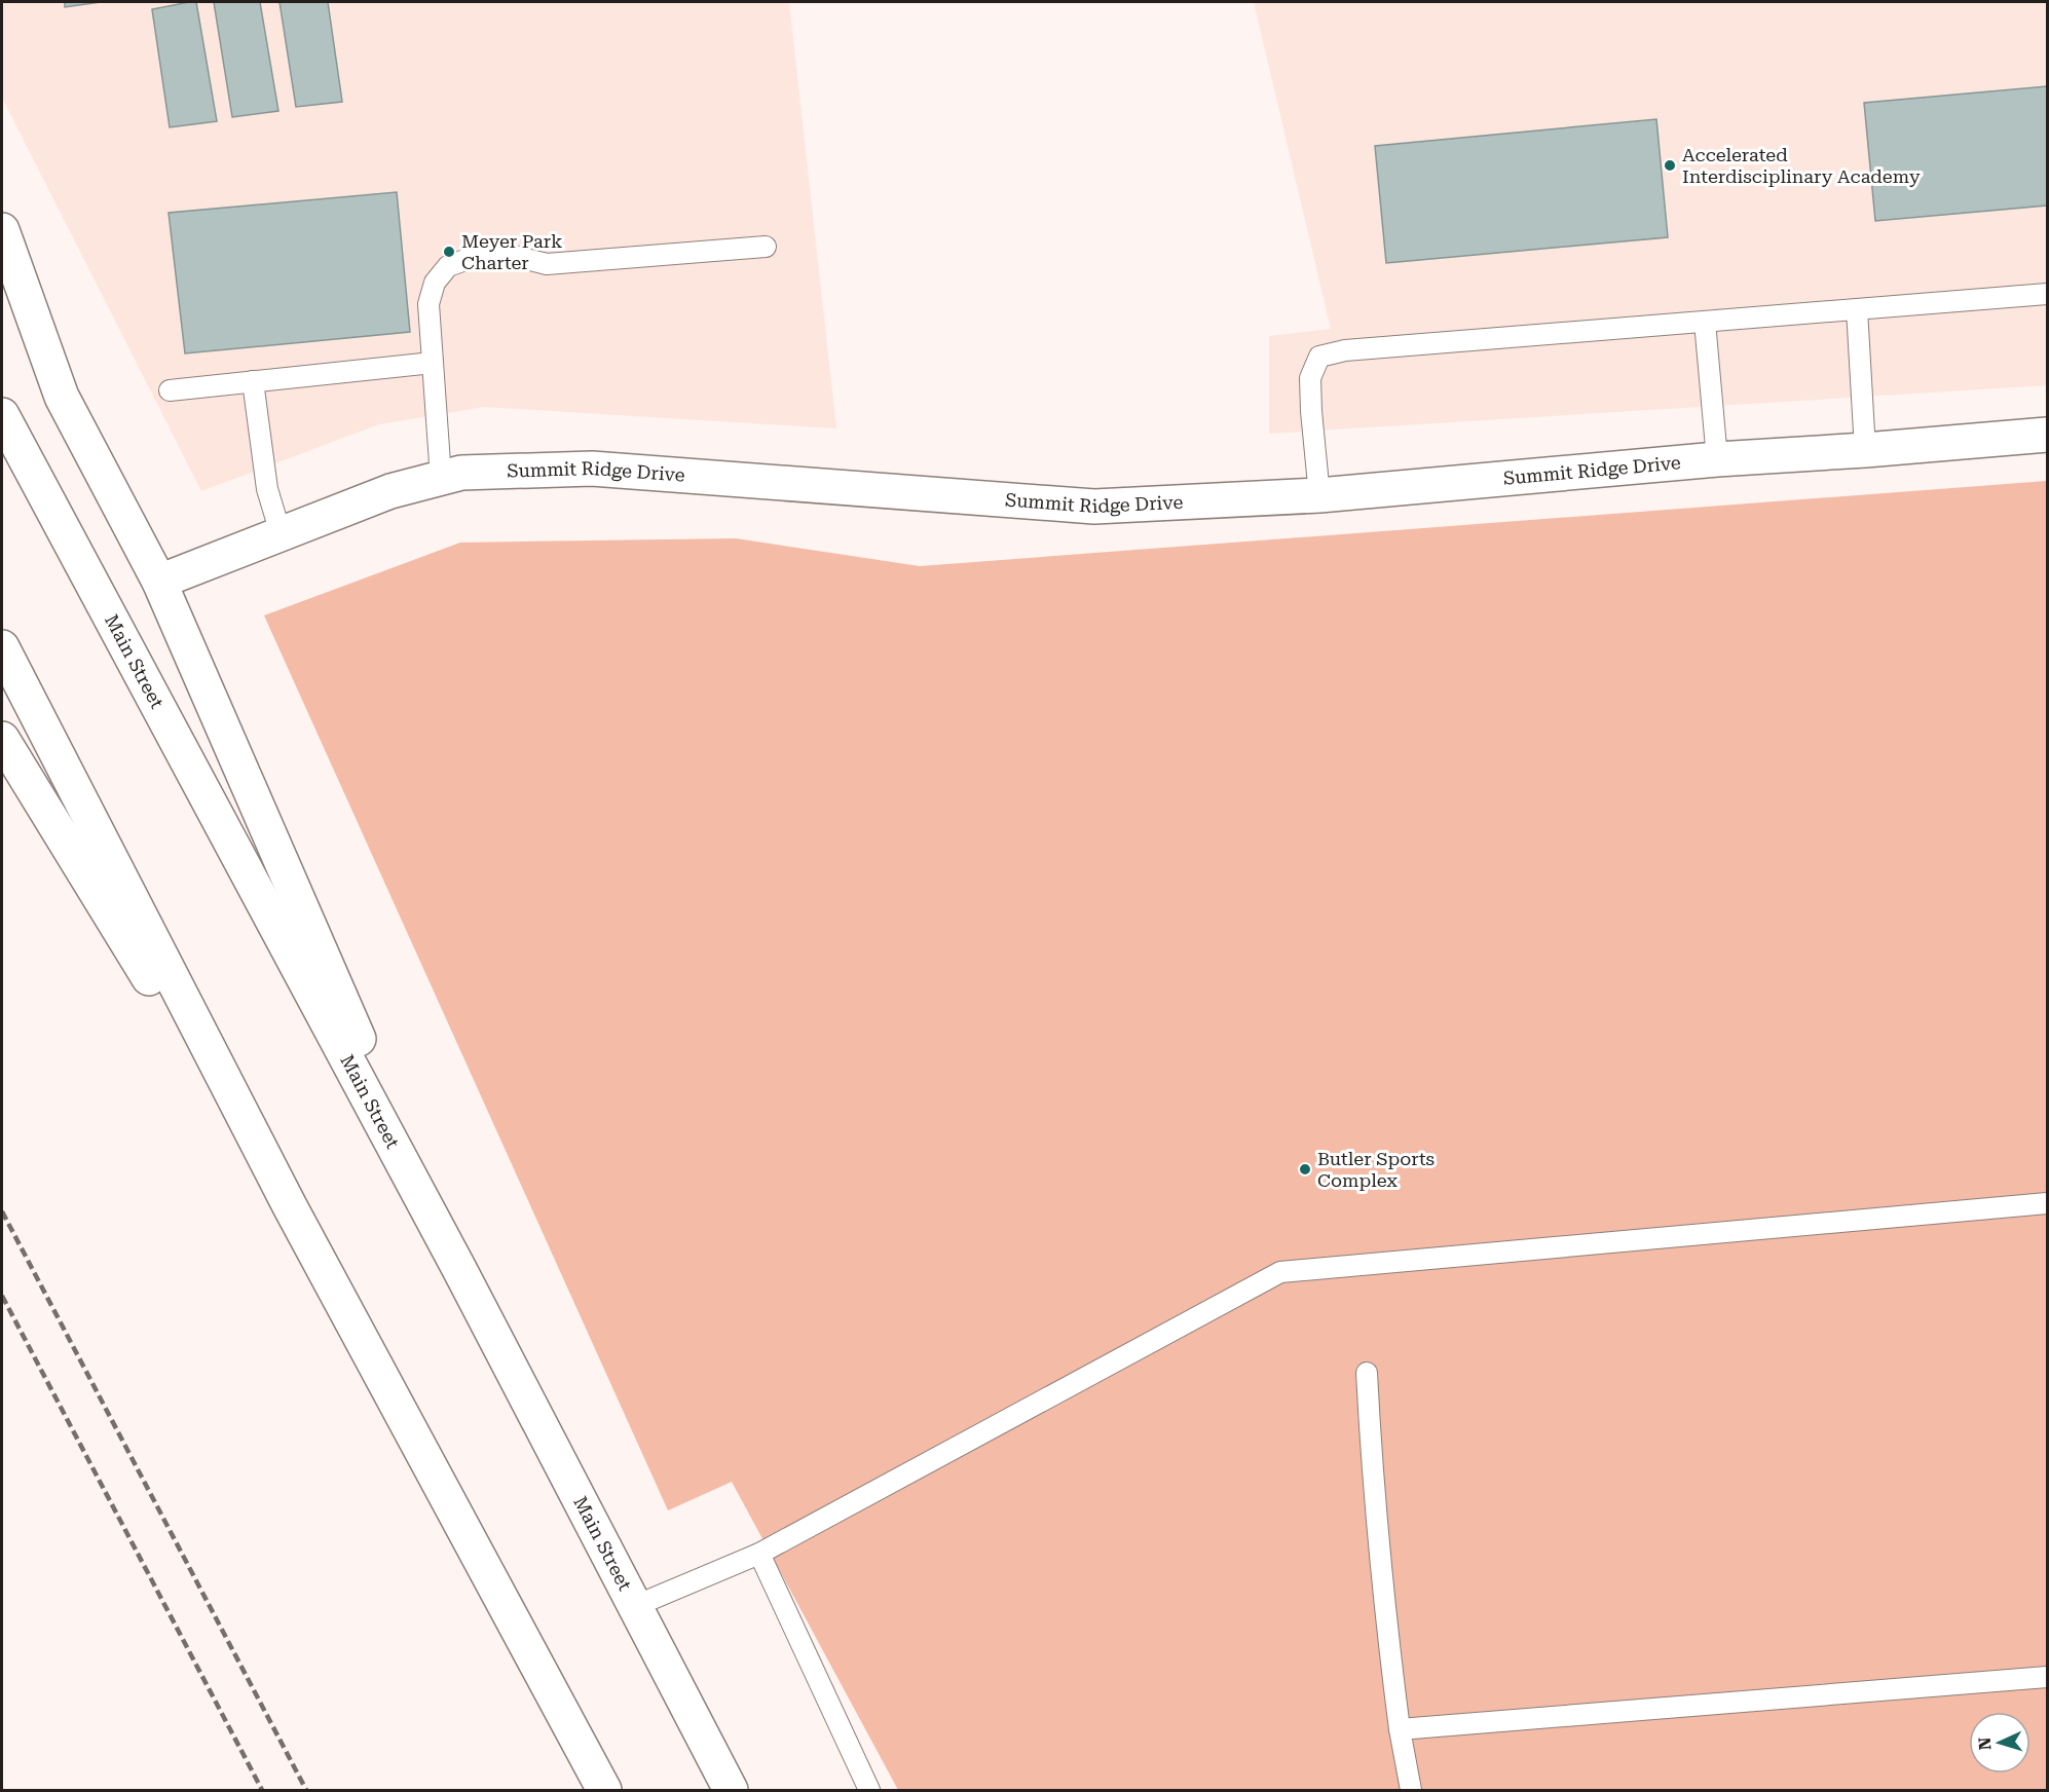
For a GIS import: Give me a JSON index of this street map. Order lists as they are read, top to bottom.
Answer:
{
  "streets": {
    "main road": ["Summit Ridge Drive", "Main Street"]
  },
  "places": ["Accelerated Interdisciplinary Academy", "Meyer Park Charter", "Butler Sports Complex"],
  "north": "left"
}
